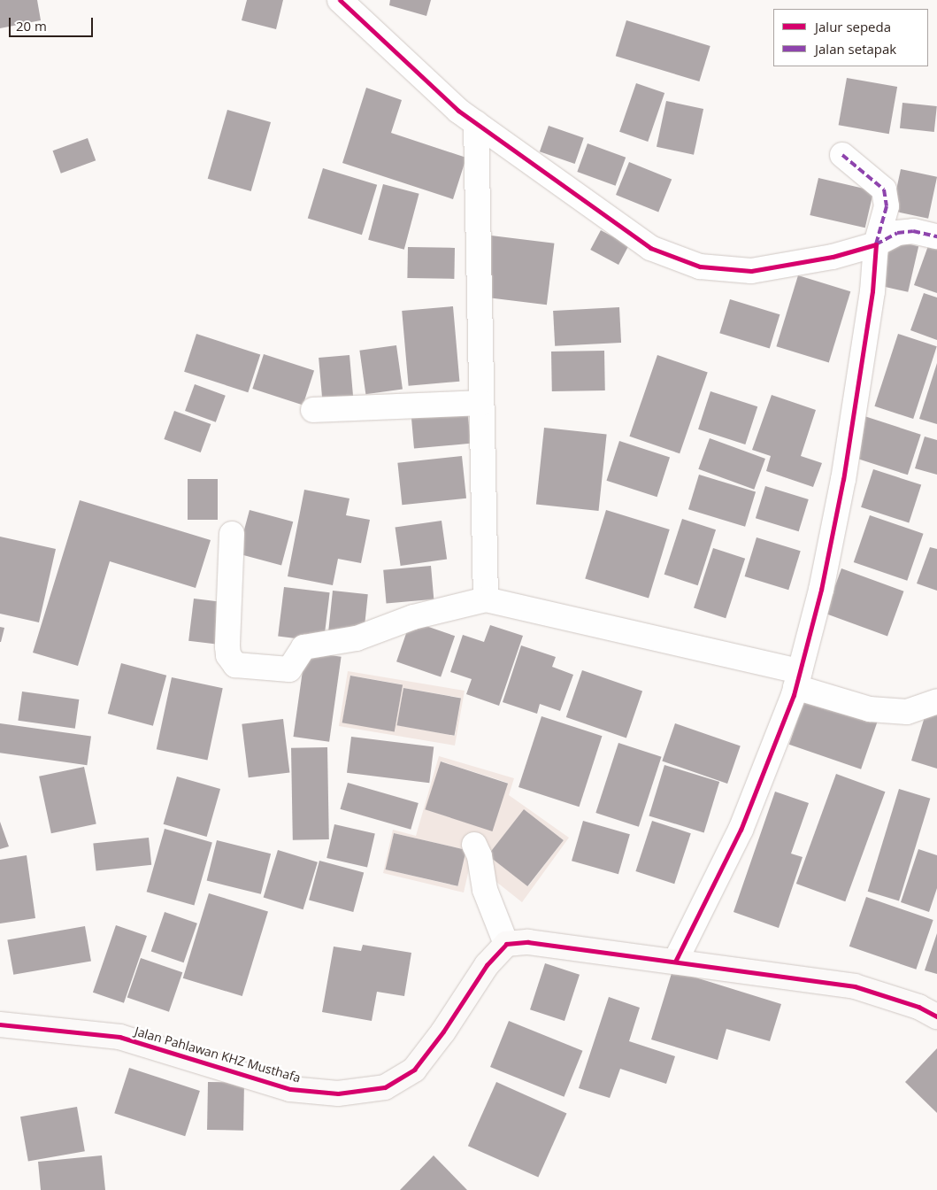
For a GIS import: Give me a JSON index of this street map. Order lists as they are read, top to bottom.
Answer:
{
  "streets": {
    "street": ["Jalan Pahlawan KHZ Musthafa"]
  },
  "legend": ["Jalur sepeda", "Jalan setapak"],
  "scale_bar": "20 m"
}
